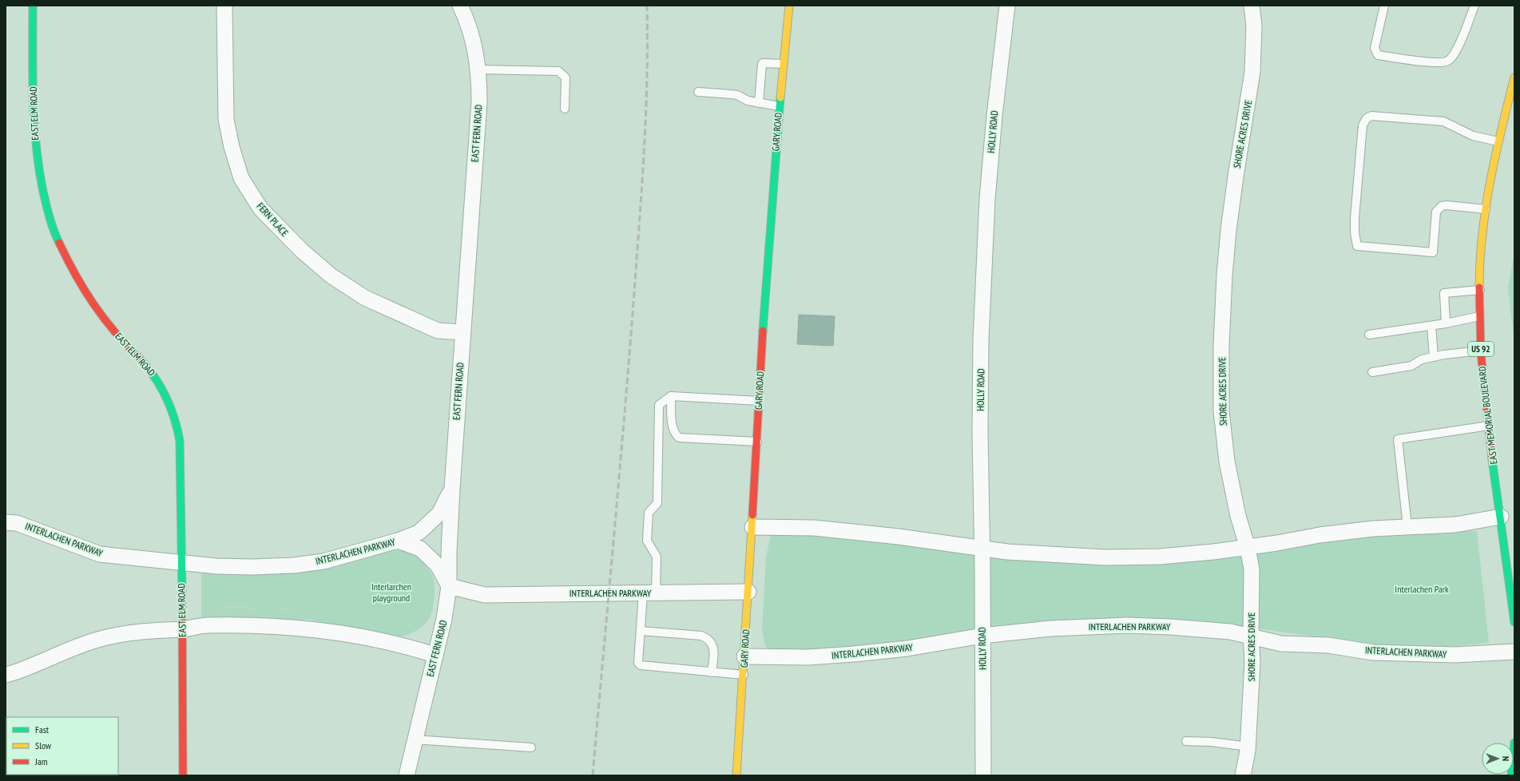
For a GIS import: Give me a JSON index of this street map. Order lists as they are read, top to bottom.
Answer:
{
  "streets": {
    "main road": [
      "EAST ELM ROAD",
      "GARY ROAD",
      "US 92",
      "EAST MEMORIAL BOULEVARD"
    ],
    "street": [
      "HOLLY ROAD",
      "EAST FERN ROAD",
      "SHORE ACRES DRIVE",
      "FERN PLACE",
      "INTERLACHEN PARKWAY"
    ]
  },
  "crossings": [
    ["EAST ELM ROAD", "INTERLACHEN PARKWAY"],
    ["GARY ROAD", "INTERLACHEN PARKWAY"],
    ["HOLLY ROAD", "INTERLACHEN PARKWAY"],
    ["EAST FERN ROAD", "FERN PLACE"],
    ["EAST FERN ROAD", "INTERLACHEN PARKWAY"],
    ["SHORE ACRES DRIVE", "INTERLACHEN PARKWAY"]
  ],
  "parks": ["Interlarchen playground", "Interlachen Park"],
  "legend": ["Fast", "Slow", "Jam"],
  "north": "right"
}
